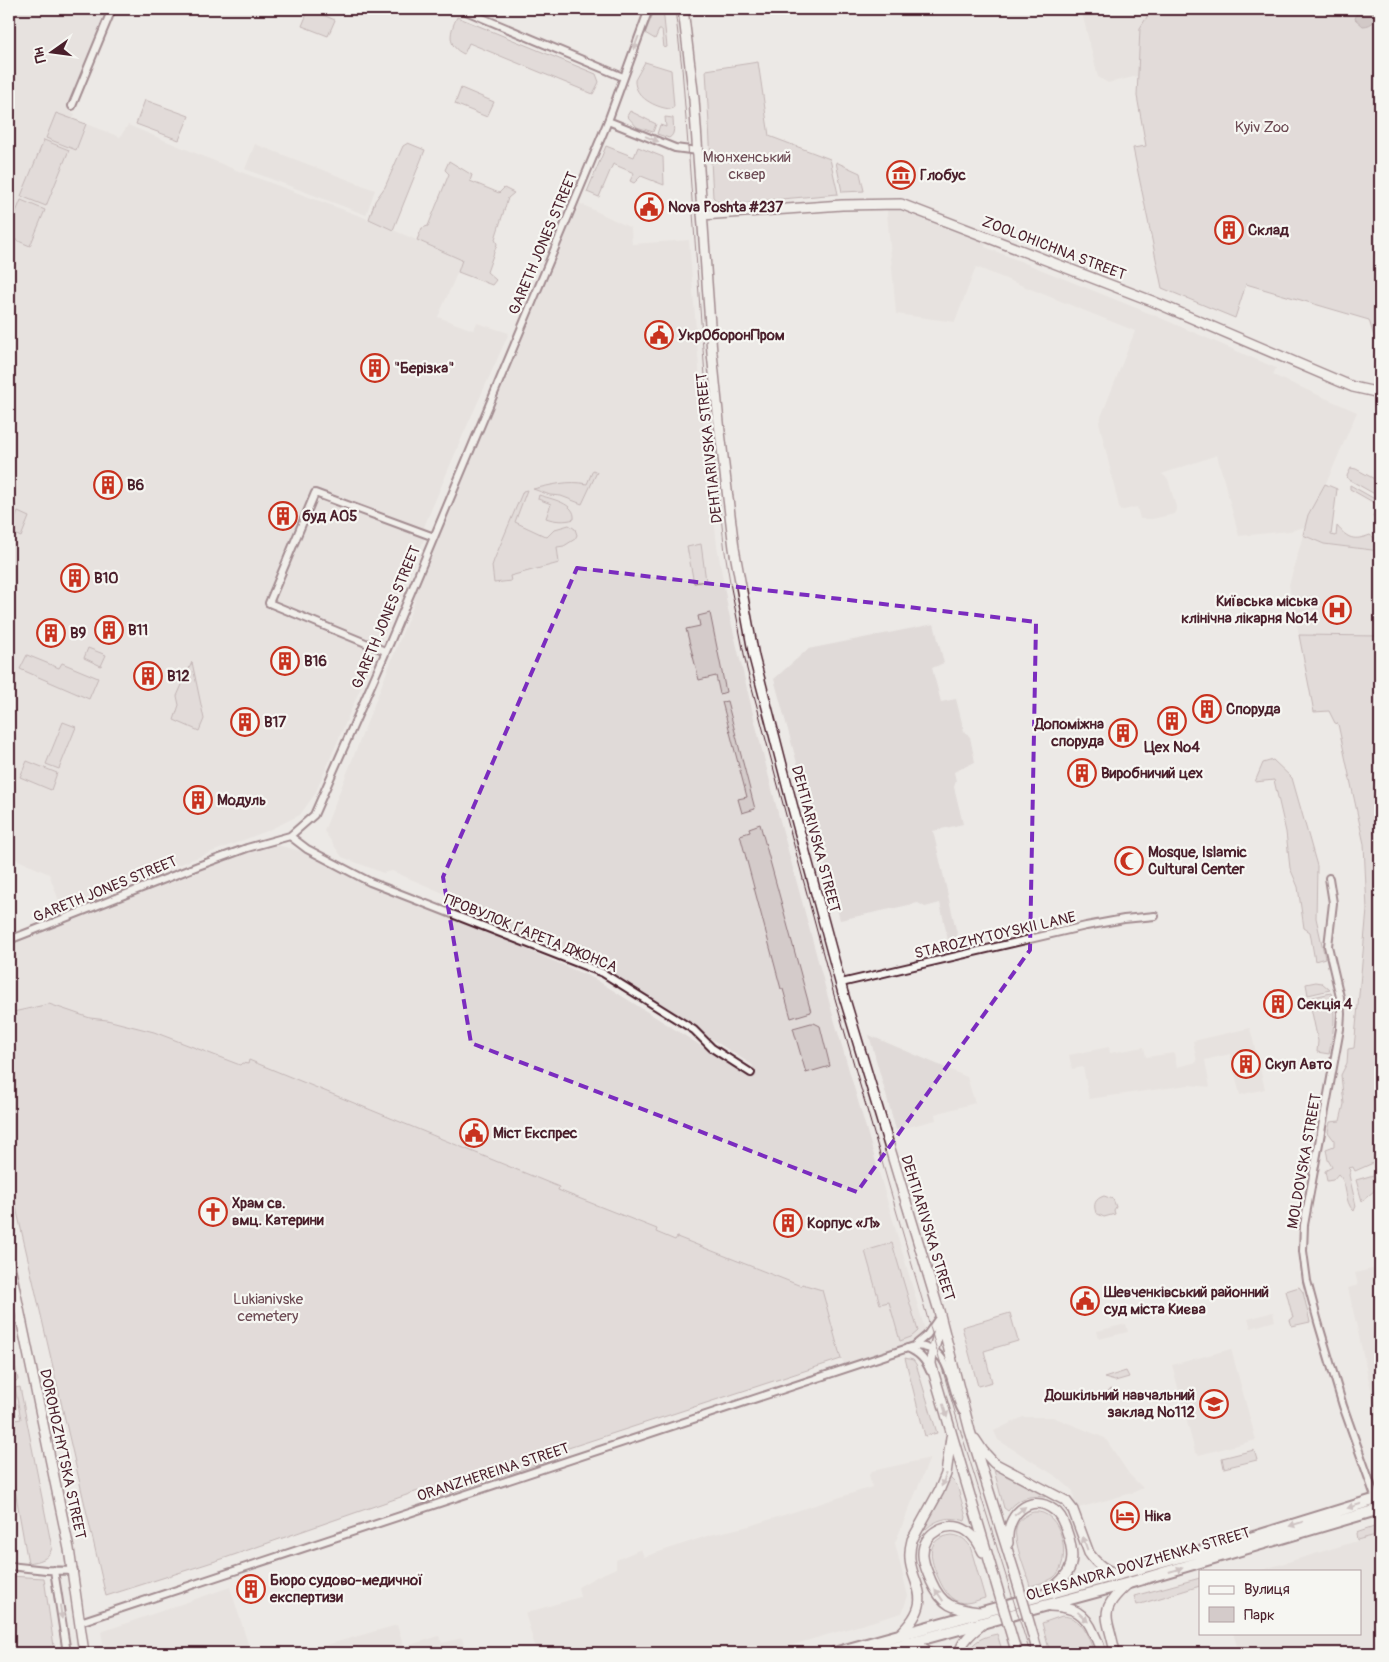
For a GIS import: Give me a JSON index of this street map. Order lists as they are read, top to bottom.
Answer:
{
  "streets": {
    "main road": [
      "ZOOLOHICHNA STREET",
      "DEHTIARIVSKA STREET",
      "DOROHOZHYTSKA STREET",
      "OLEKSANDRA DOVZHENKA STREET"
    ],
    "street": [
      "GARETH JONES STREET",
      "ПРОВУЛОК ҐАРЕТА ДЖОНСА",
      "STAROZHYTOYSKII LANE",
      "MOLDOVSKA STREET",
      "ORANZHEREINA STREET"
    ]
  },
  "crossings": [
    ["GARETH JONES STREET", "ПРОВУЛОК ҐАРЕТА ДЖОНСА"],
    ["ZOOLOHICHNA STREET", "DEHTIARIVSKA STREET"],
    ["DEHTIARIVSKA STREET", "STAROZHYTOYSKII LANE"],
    ["DEHTIARIVSKA STREET", "OLEKSANDRA DOVZHENKA STREET"],
    ["MOLDOVSKA STREET", "OLEKSANDRA DOVZHENKA STREET"],
    ["DOROHOZHYTSKA STREET", "ORANZHEREINA STREET"]
  ],
  "parks": ["Kyiv Zoo", "Мюнхенський сквер", "Lukianivske cemetery"],
  "places": {
    "museum": ["Глобус"],
    "public building": [
      "Nova Poshta #237",
      "УкрОборонПром",
      "Міст Експрес",
      "Шевченківський районний суд міста Києва"
    ],
    "building": [
      "Склад",
      "\"Берізка\"",
      "B6",
      "буд А05",
      "B10",
      "B11",
      "B9",
      "B16",
      "B12",
      "Споруда",
      "Цех №4",
      "B17",
      "Допоміжна споруда",
      "Виробничий цех",
      "Модуль",
      "Секція 4",
      "Скуп Авто",
      "Корпус «Л»",
      "Бюро судово-медичної експертизи"
    ],
    "hospital": ["Київська міська клінічна лікарня №14"],
    "mosque": ["Mosque, Islamic Cultural Center"],
    "church": ["Храм св. вмц. Катерини"],
    "school or university": ["Дошкільний навчальний заклад №112"],
    "hotel": ["Ніка"]
  },
  "legend": ["Вулиця", "Парк"],
  "north": "left"
}
